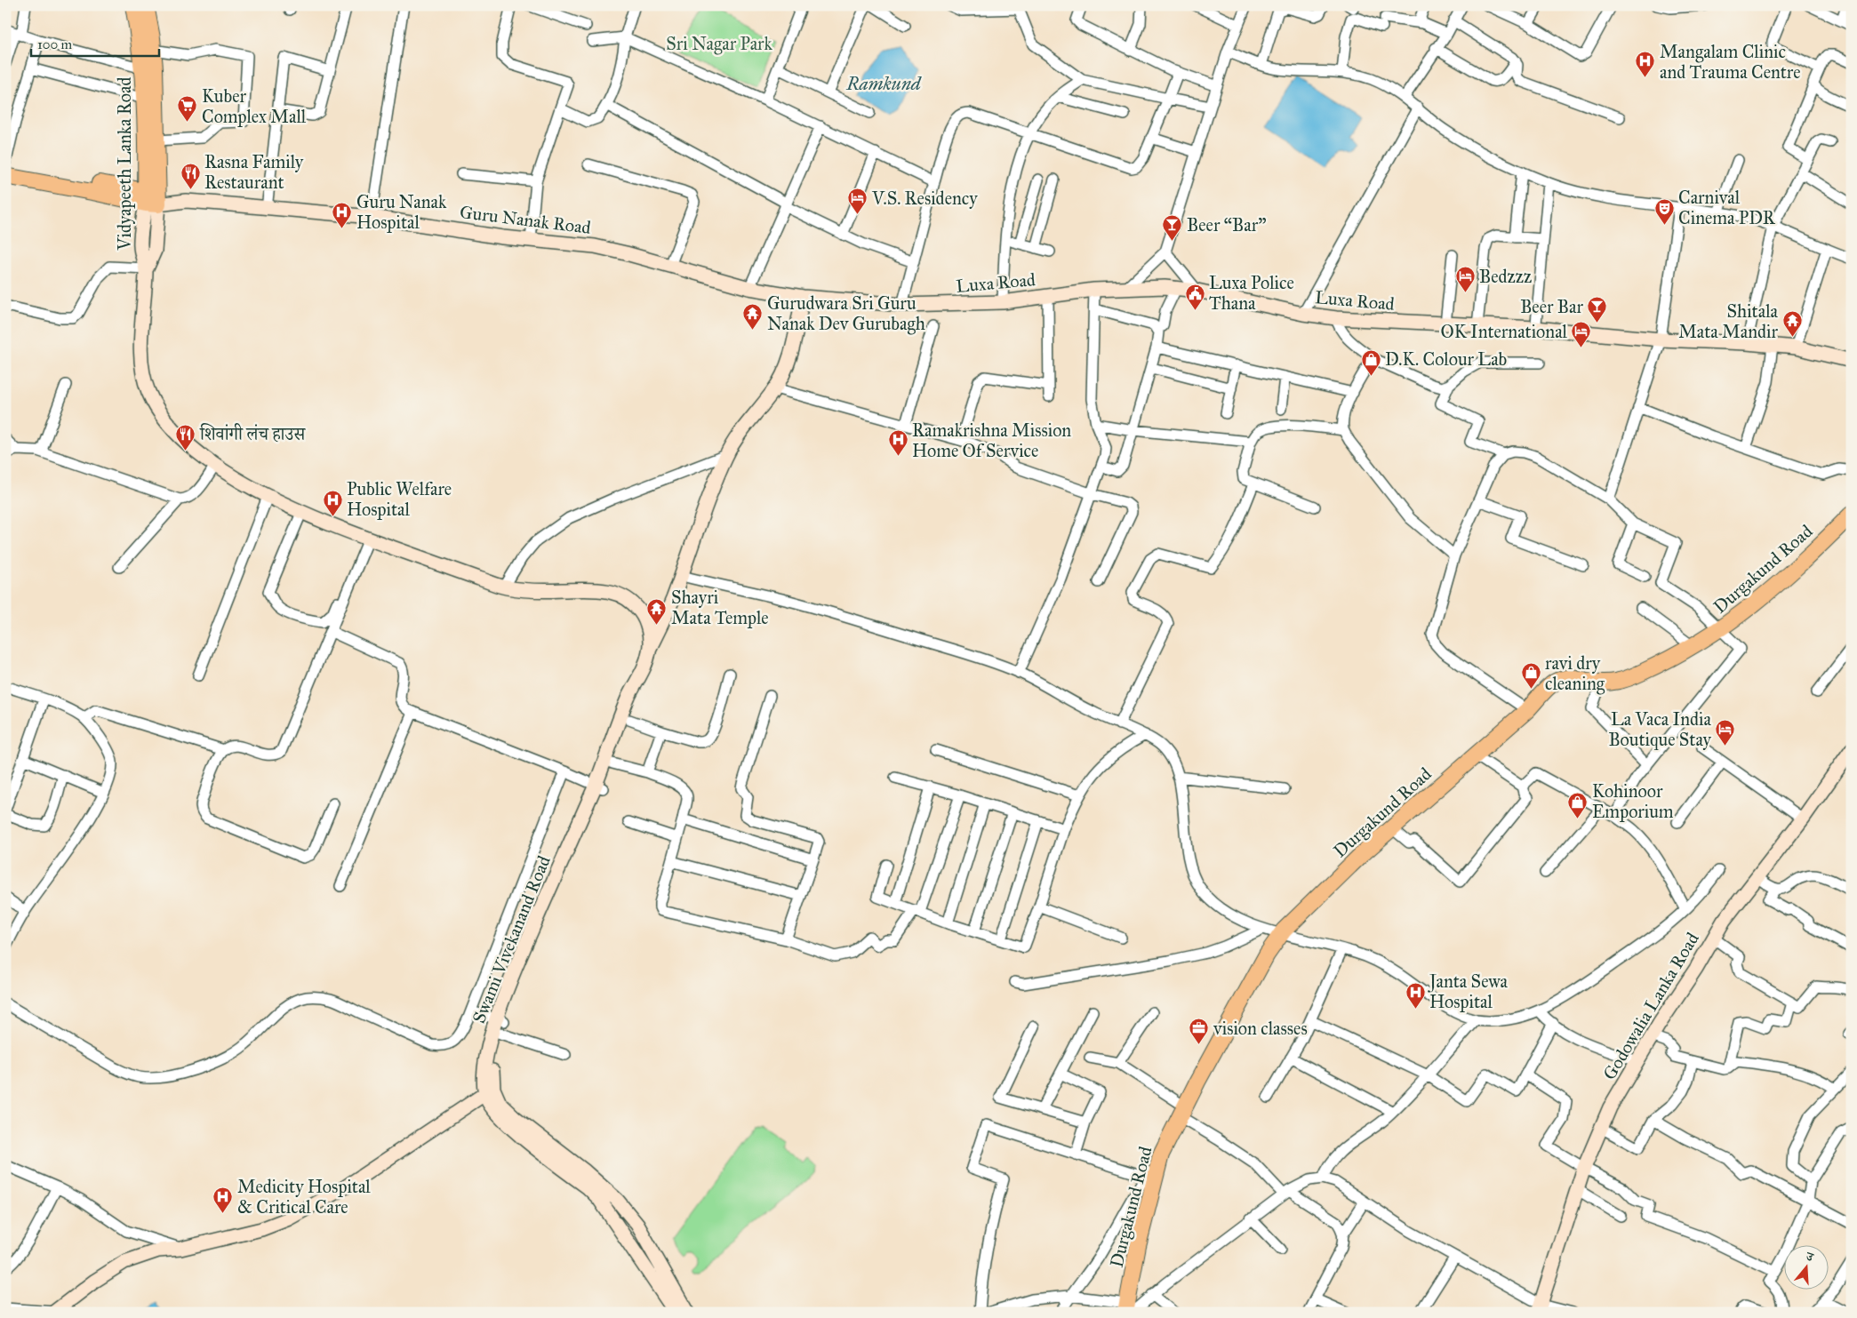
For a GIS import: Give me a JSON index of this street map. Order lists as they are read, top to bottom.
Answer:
{
  "streets": {
    "main road": ["Vidyapeeth Lanka Road", "Durgakund Road"],
    "street": [
      "Guru Nanak Road",
      "Luxa Road",
      "Swami Vivekanand Road",
      "Godowalia Lanka Road"
    ]
  },
  "crossings": [
    ["Vidyapeeth Lanka Road", "Guru Nanak Road"],
    ["Vidyapeeth Lanka Road", "Swami Vivekanand Road"],
    ["Guru Nanak Road", "Luxa Road"],
    ["Guru Nanak Road", "Swami Vivekanand Road"],
    ["Luxa Road", "Swami Vivekanand Road"]
  ],
  "water": ["Ramkund"],
  "parks": ["Sri Nagar Park"],
  "places": {
    "hospital": [
      "Mangalam Clinic and Trauma Centre",
      "Guru Nanak Hospital",
      "Ramakrishna Mission Home Of Service",
      "Public Welfare Hospital",
      "Janta Sewa Hospital",
      "Medicity Hospital & Critical Care"
    ],
    "supermarket": ["Kuber Complex Mall"],
    "restaurant": ["Rasna Family Restaurant", "शिवांगी लंच हाउस"],
    "hotel": [
      "V.S. Residency",
      "Bedzzz",
      "OK International",
      "La Vaca India Boutique Stay"
    ],
    "theatre": ["Carnival Cinema PDR"],
    "bar": ["Beer “Bar”", "Beer Bar"],
    "public building": ["Luxa Police Thana"],
    "temple": ["Gurudwara Sri Guru Nanak Dev Gurubagh", "Shitala Mata Mandir", "Shayri Mata Temple"],
    "shop": ["D.K. Colour Lab", "ravi dry cleaning", "Kohinoor Emporium"],
    "office": ["vision classes"]
  },
  "scale_bar": "100 m",
  "north": "top"
}
